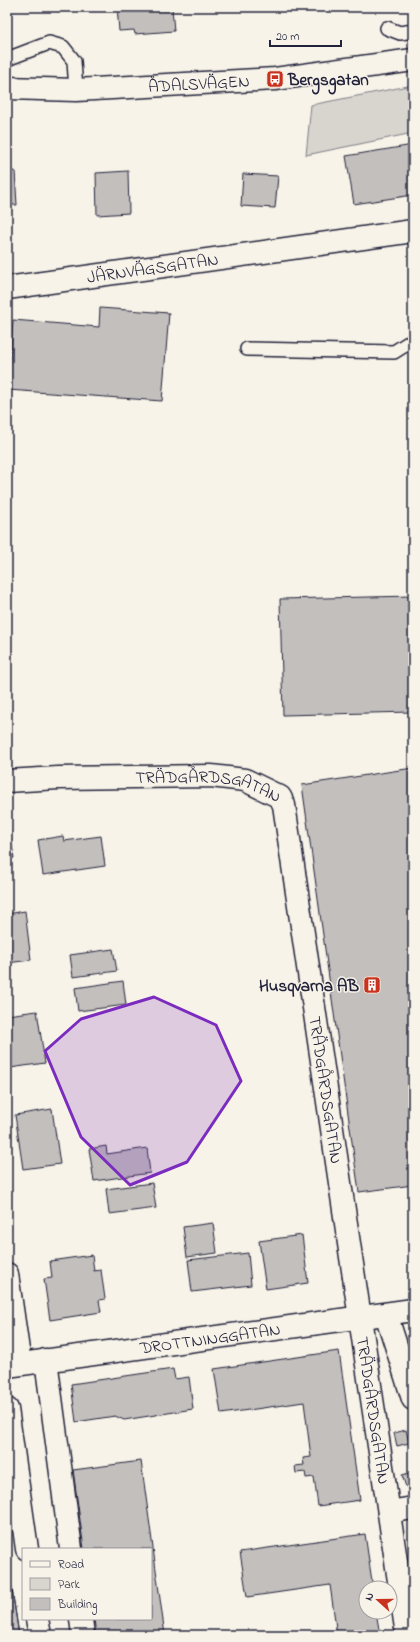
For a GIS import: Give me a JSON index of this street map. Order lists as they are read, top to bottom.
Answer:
{
  "streets": {
    "street": [
      "ÅDALSVÄGEN",
      "JÄRNVÄGSGATAN",
      "TRÄDGÅRDSGATAN",
      "DROTTNINGGATAN"
    ]
  },
  "crossings": [
    ["TRÄDGÅRDSGATAN", "DROTTNINGGATAN"]
  ],
  "places": {
    "bus stop": ["Bergsgatan"],
    "building": ["Husqvarna AB"]
  },
  "legend": ["Road", "Park", "Building"],
  "scale_bar": "20 m",
  "north": "left"
}
